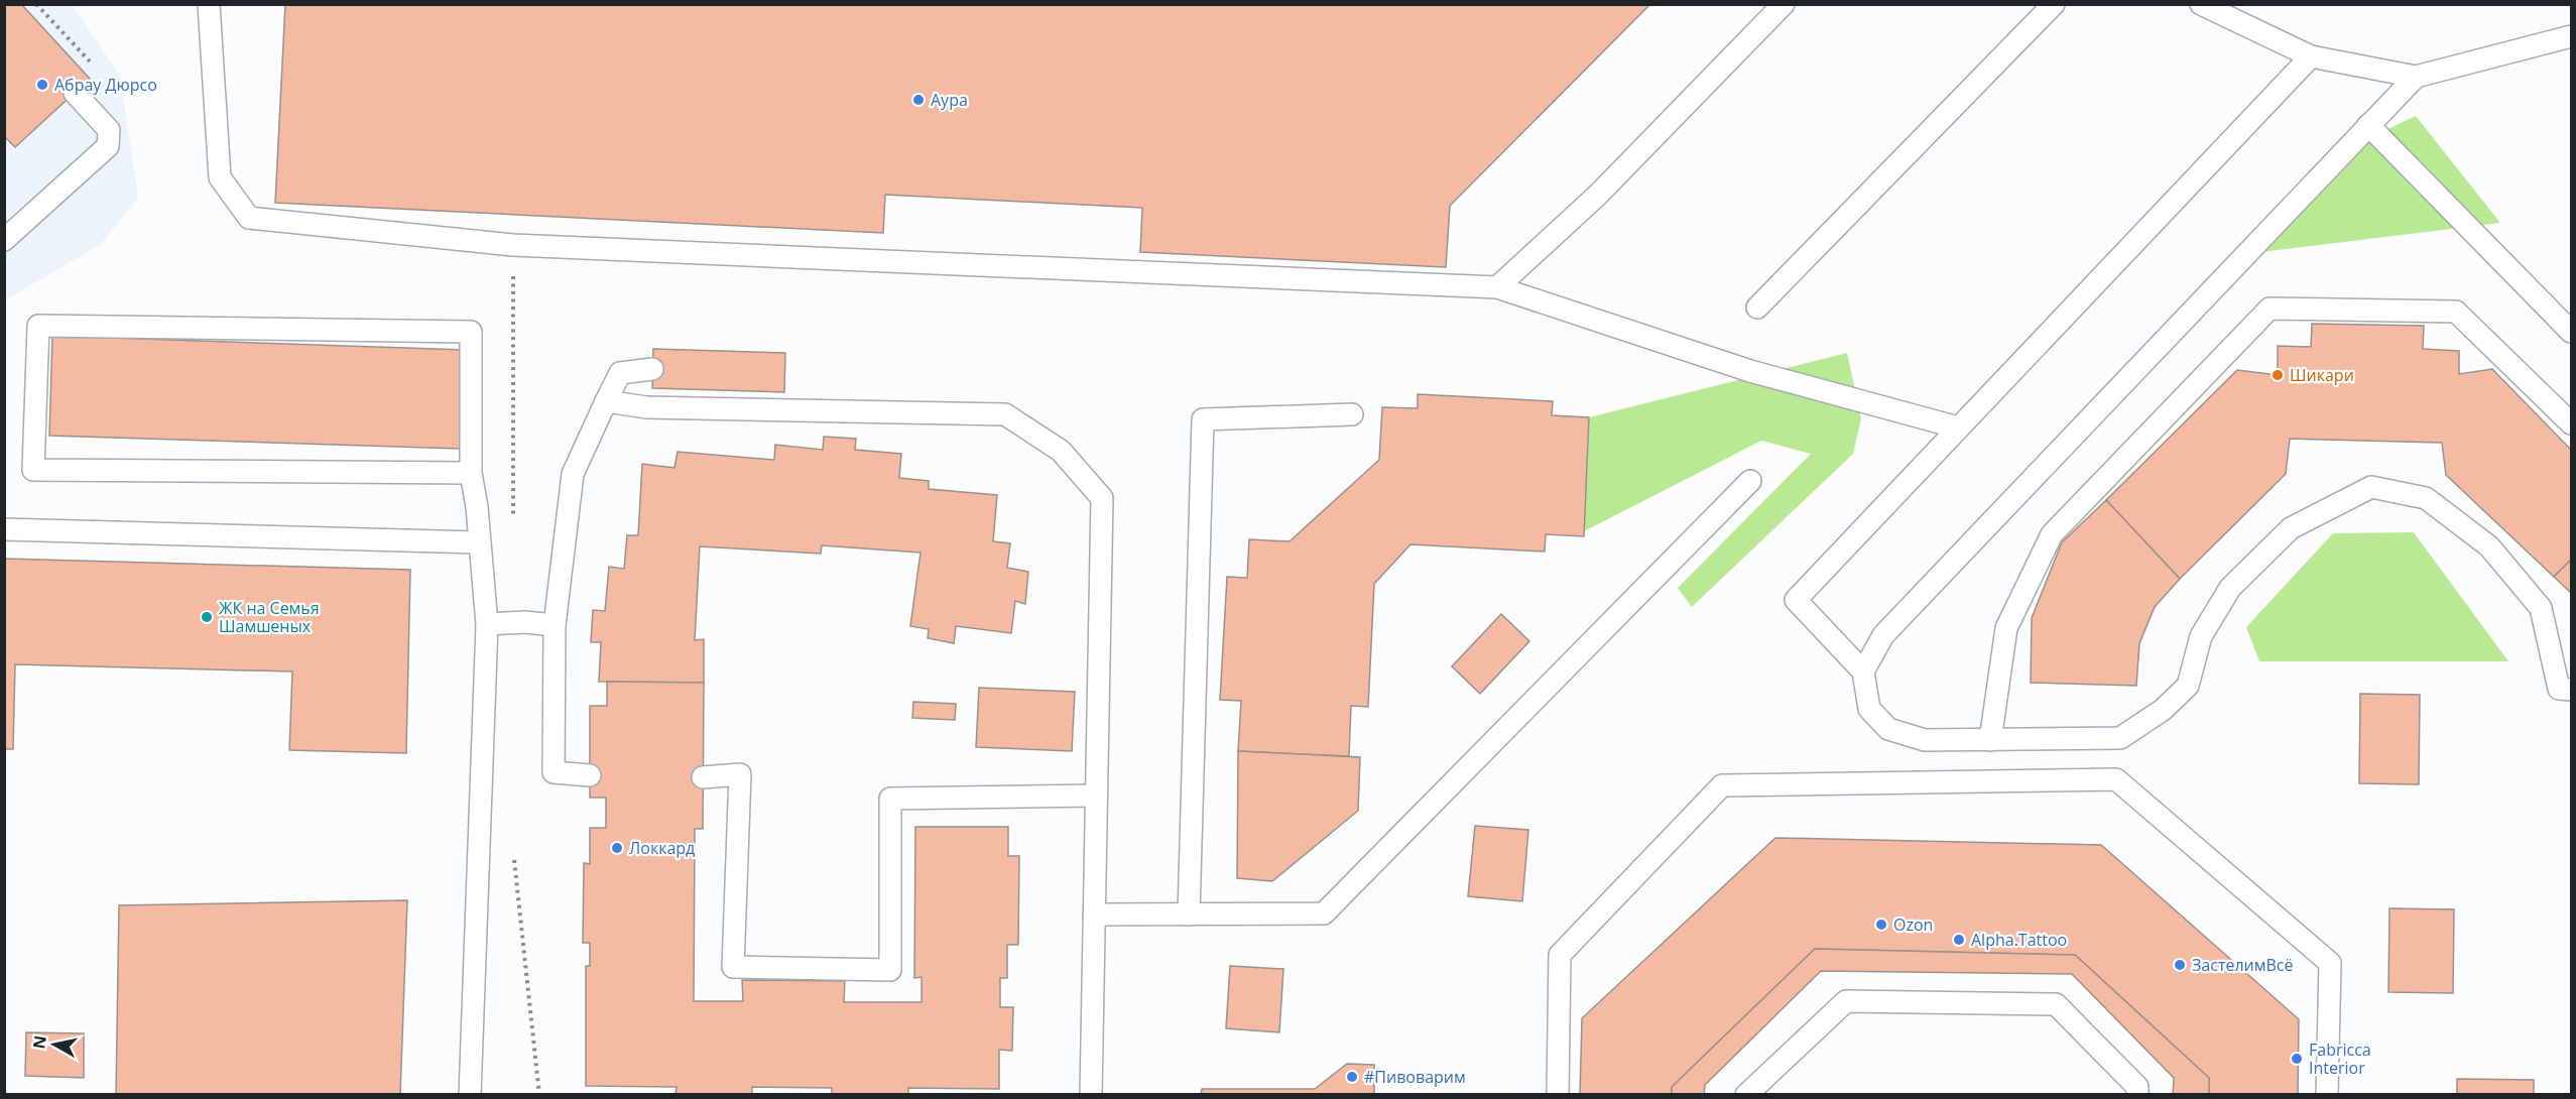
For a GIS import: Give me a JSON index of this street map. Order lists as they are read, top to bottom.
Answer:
{
  "places": [
    "Абрау Дюрсо",
    "Аура",
    "Шикари",
    "ЖК на Семья Шамшеных",
    "Локкард",
    "Ozon",
    "Alpha.Tattoo",
    "ЗастелимВсё",
    "Fabricca Interior",
    "#Пивоварим"
  ],
  "north": "left"
}
